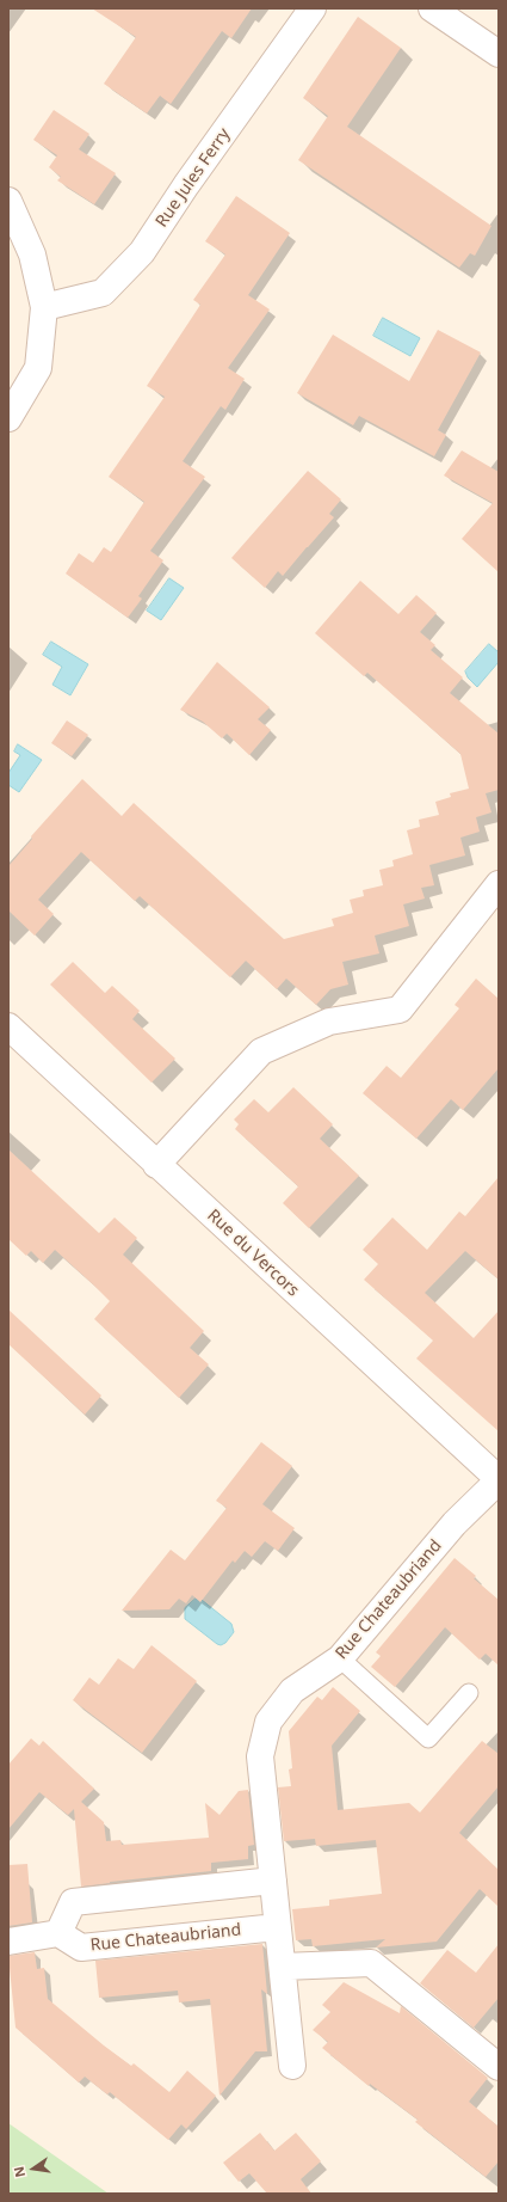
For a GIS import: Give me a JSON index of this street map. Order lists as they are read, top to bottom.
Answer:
{
  "streets": {
    "street": ["Rue Jules Ferry", "Rue du Vercors", "Rue Chateaubriand"]
  },
  "crossings": [
    ["Rue du Vercors", "Rue Chateaubriand"]
  ],
  "north": "left"
}
